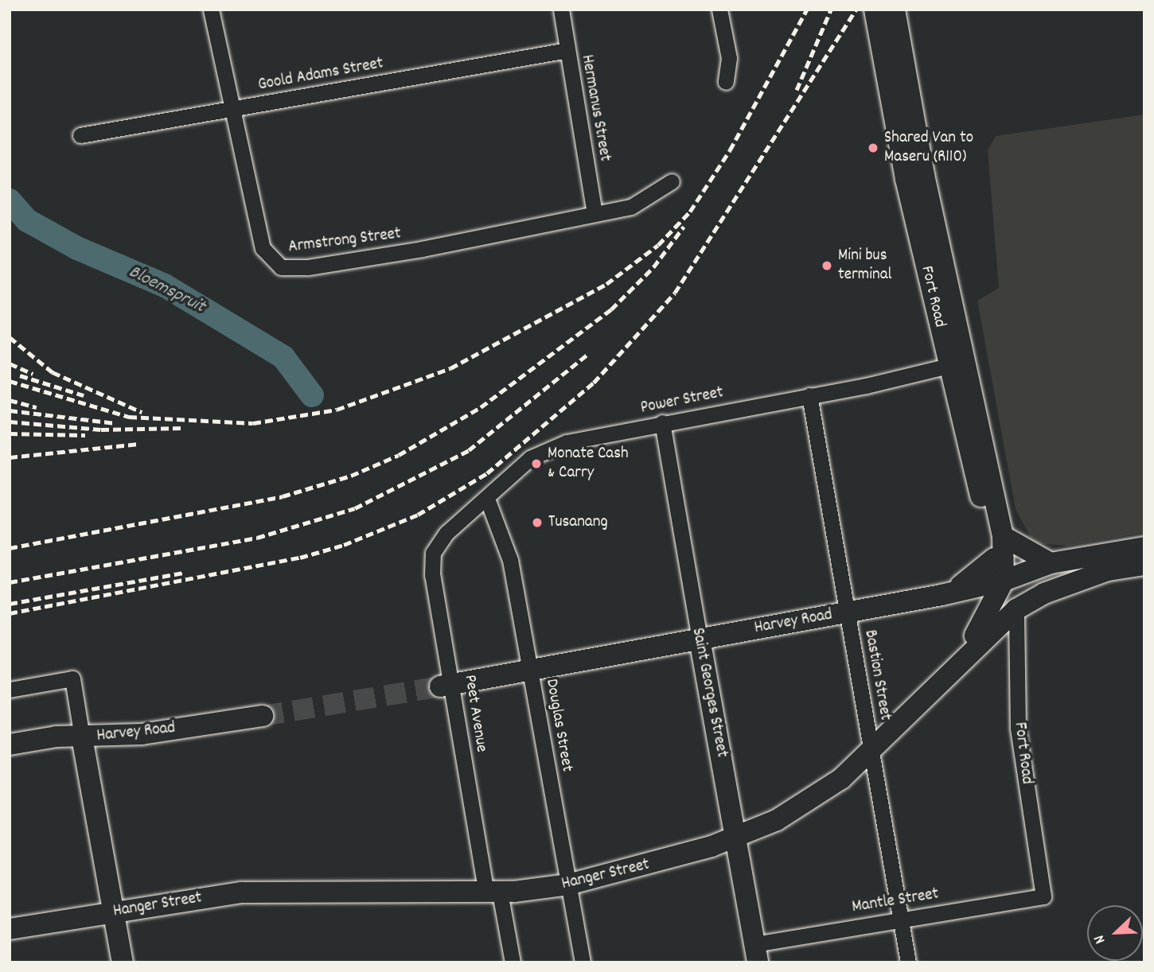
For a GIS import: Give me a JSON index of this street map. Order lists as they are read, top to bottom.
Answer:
{
  "streets": {
    "main road": [
      "Fort Road",
      "Harvey Road",
      "Saint Georges Street",
      "Hanger Street"
    ],
    "street": [
      "Goold Adams Street",
      "Hermanus Street",
      "Armstrong Street",
      "Power Street",
      "Bastion Street",
      "Peet Avenue",
      "Douglas Street",
      "Mantle Street"
    ]
  },
  "crossings": [
    ["Goold Adams Street", "Hermanus Street"],
    ["Goold Adams Street", "Armstrong Street"],
    ["Hermanus Street", "Armstrong Street"],
    ["Fort Road", "Power Street"],
    ["Fort Road", "Harvey Road"],
    ["Fort Road", "Hanger Street"],
    ["Fort Road", "Mantle Street"],
    ["Power Street", "Bastion Street"],
    ["Power Street", "Saint Georges Street"],
    ["Power Street", "Peet Avenue"],
    ["Power Street", "Douglas Street"],
    ["Harvey Road", "Bastion Street"],
    ["Harvey Road", "Saint Georges Street"],
    ["Harvey Road", "Peet Avenue"],
    ["Harvey Road", "Douglas Street"],
    ["Bastion Street", "Hanger Street"],
    ["Bastion Street", "Mantle Street"],
    ["Saint Georges Street", "Hanger Street"],
    ["Saint Georges Street", "Mantle Street"],
    ["Peet Avenue", "Hanger Street"],
    ["Douglas Street", "Hanger Street"]
  ],
  "water": ["Bloemspruit"],
  "places": [
    "Shared Van to Maseru (R110)",
    "Mini bus terminal",
    "Monate Cash & Carry",
    "Tusanang"
  ],
  "north": "bottom left"
}
